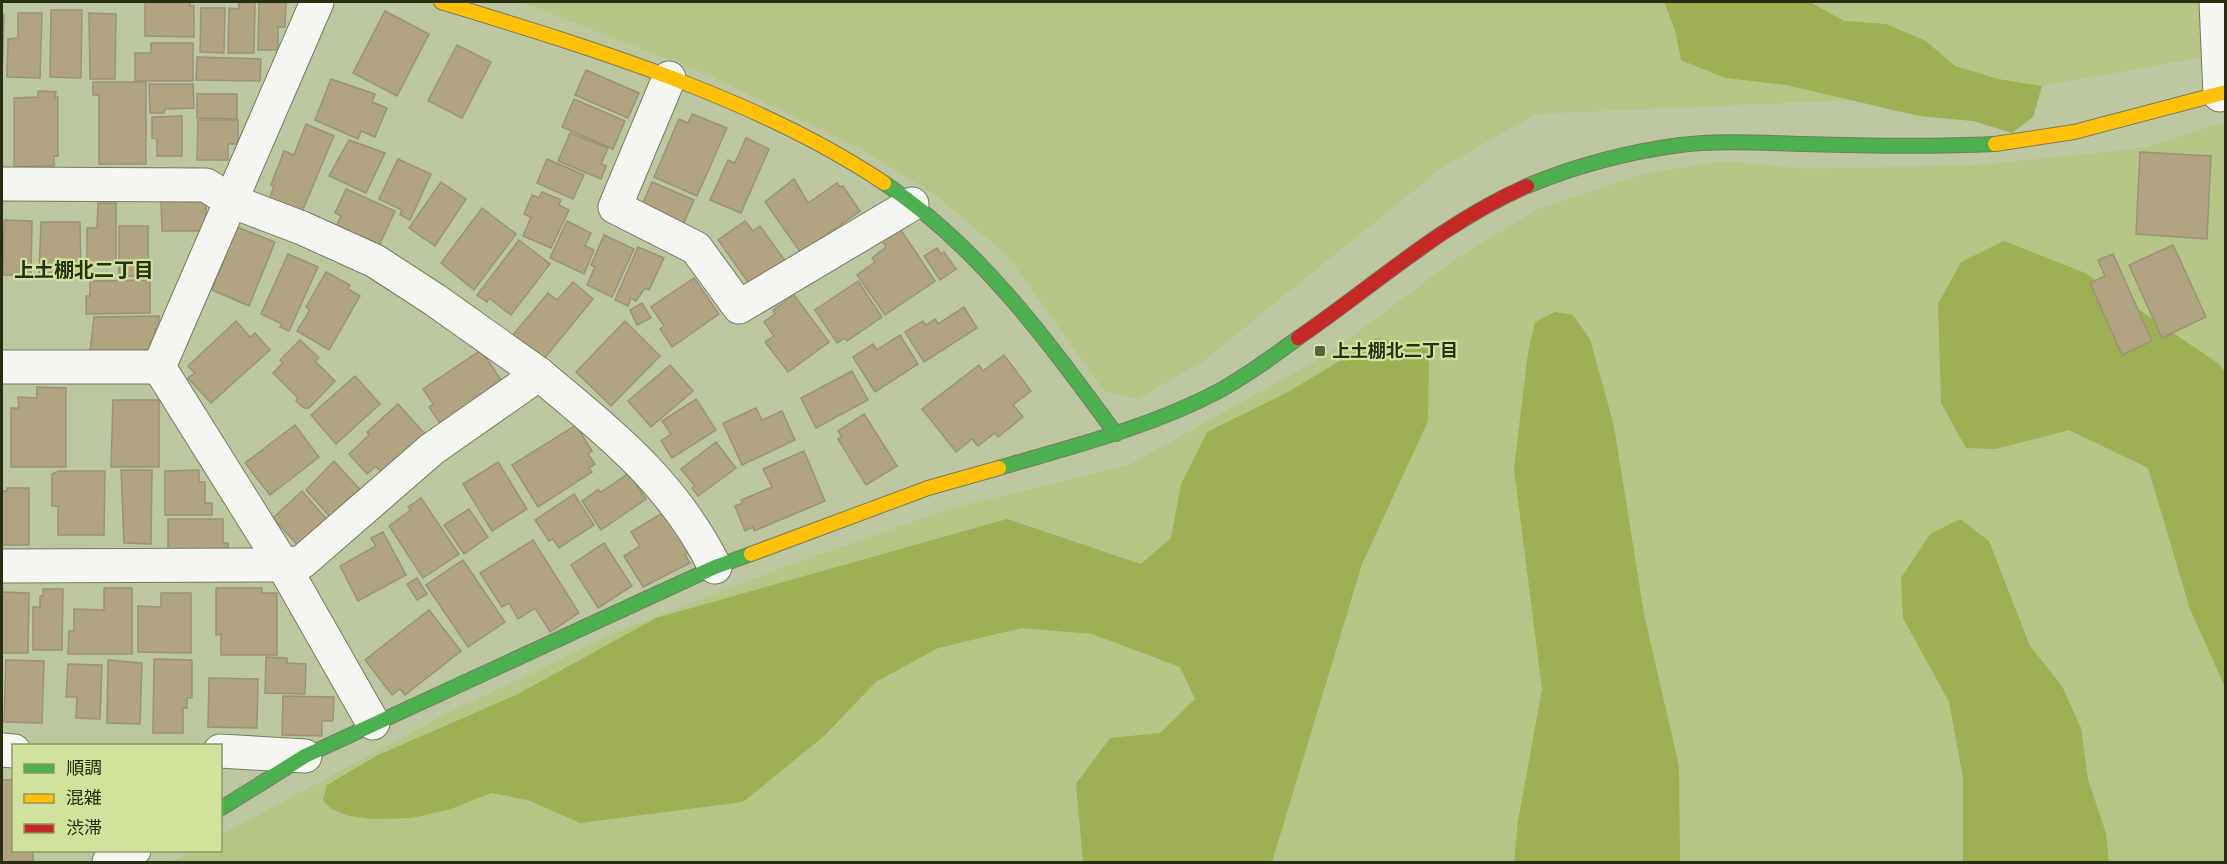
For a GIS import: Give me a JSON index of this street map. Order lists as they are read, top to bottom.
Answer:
{
  "districts": ["上土棚北二丁目"],
  "places": {
    "transit": ["上土棚北二丁目"]
  },
  "legend": ["順調", "混雑", "渋滞"]
}
